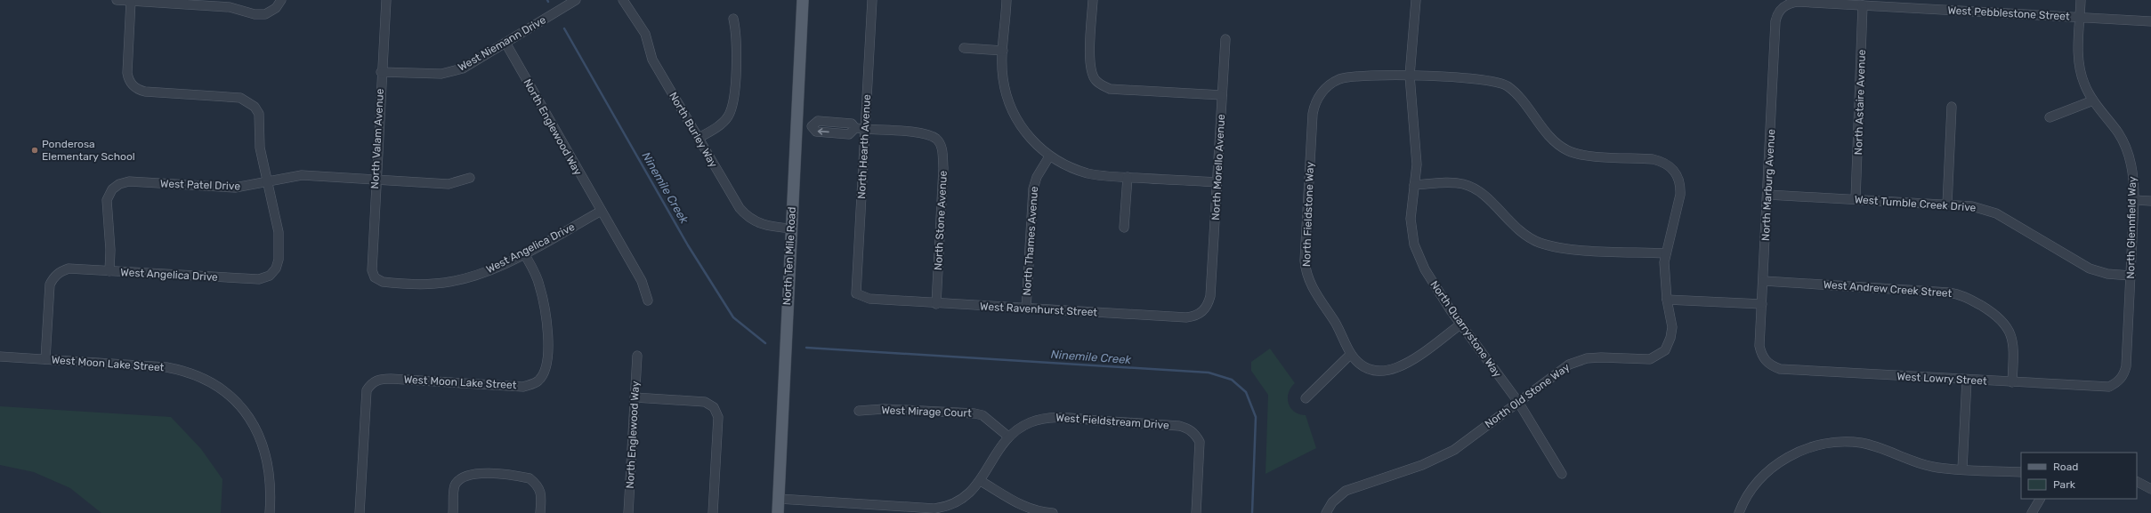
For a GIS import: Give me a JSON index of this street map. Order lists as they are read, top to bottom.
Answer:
{
  "streets": {
    "main road": ["North Ten Mile Road"],
    "street": [
      "West Pebblestone Street",
      "West Niemann Drive",
      "North Astaire Avenue",
      "North Englewood Way",
      "North Burley Way",
      "North Valam Avenue",
      "North Hearth Avenue",
      "North Morello Avenue",
      "West Patel Drive",
      "North Marburg Avenue",
      "West Tumble Creek Drive",
      "North Fieldstone Way",
      "North Stone Avenue",
      "North Glennfield Way",
      "North Thames Avenue",
      "West Angelica Drive",
      "West Andrew Creek Street",
      "West Ravenhurst Street",
      "North Quarrystone Way",
      "West Moon Lake Street",
      "West Lowry Street",
      "North Old Stone Way",
      "West Mirage Court",
      "West Fieldstream Drive"
    ]
  },
  "crossings": [
    ["West Pebblestone Street", "North Astaire Avenue"],
    ["West Pebblestone Street", "North Marburg Avenue"],
    ["West Pebblestone Street", "North Glennfield Way"],
    ["West Niemann Drive", "North Englewood Way"],
    ["West Niemann Drive", "North Valam Avenue"],
    ["North Astaire Avenue", "West Tumble Creek Drive"],
    ["North Englewood Way", "West Angelica Drive"],
    ["North Burley Way", "North Ten Mile Road"],
    ["North Valam Avenue", "West Patel Drive"],
    ["North Valam Avenue", "West Angelica Drive"],
    ["North Hearth Avenue", "North Stone Avenue"],
    ["North Hearth Avenue", "West Ravenhurst Street"],
    ["North Morello Avenue", "West Ravenhurst Street"],
    ["West Patel Drive", "West Angelica Drive"],
    ["North Marburg Avenue", "West Tumble Creek Drive"],
    ["North Marburg Avenue", "West Andrew Creek Street"],
    ["North Marburg Avenue", "West Lowry Street"],
    ["West Tumble Creek Drive", "North Glennfield Way"],
    ["North Fieldstone Way", "North Quarrystone Way"],
    ["North Fieldstone Way", "North Old Stone Way"],
    ["North Stone Avenue", "West Ravenhurst Street"],
    ["North Glennfield Way", "West Lowry Street"],
    ["North Thames Avenue", "West Ravenhurst Street"],
    ["West Angelica Drive", "West Moon Lake Street"],
    ["North Ten Mile Road", "West Fieldstream Drive"],
    ["West Andrew Creek Street", "West Lowry Street"],
    ["North Quarrystone Way", "North Old Stone Way"],
    ["West Mirage Court", "West Fieldstream Drive"]
  ],
  "water": ["Ninemile Creek"],
  "places": ["Ponderosa Elementary School"],
  "legend": ["Road", "Park"]
}
